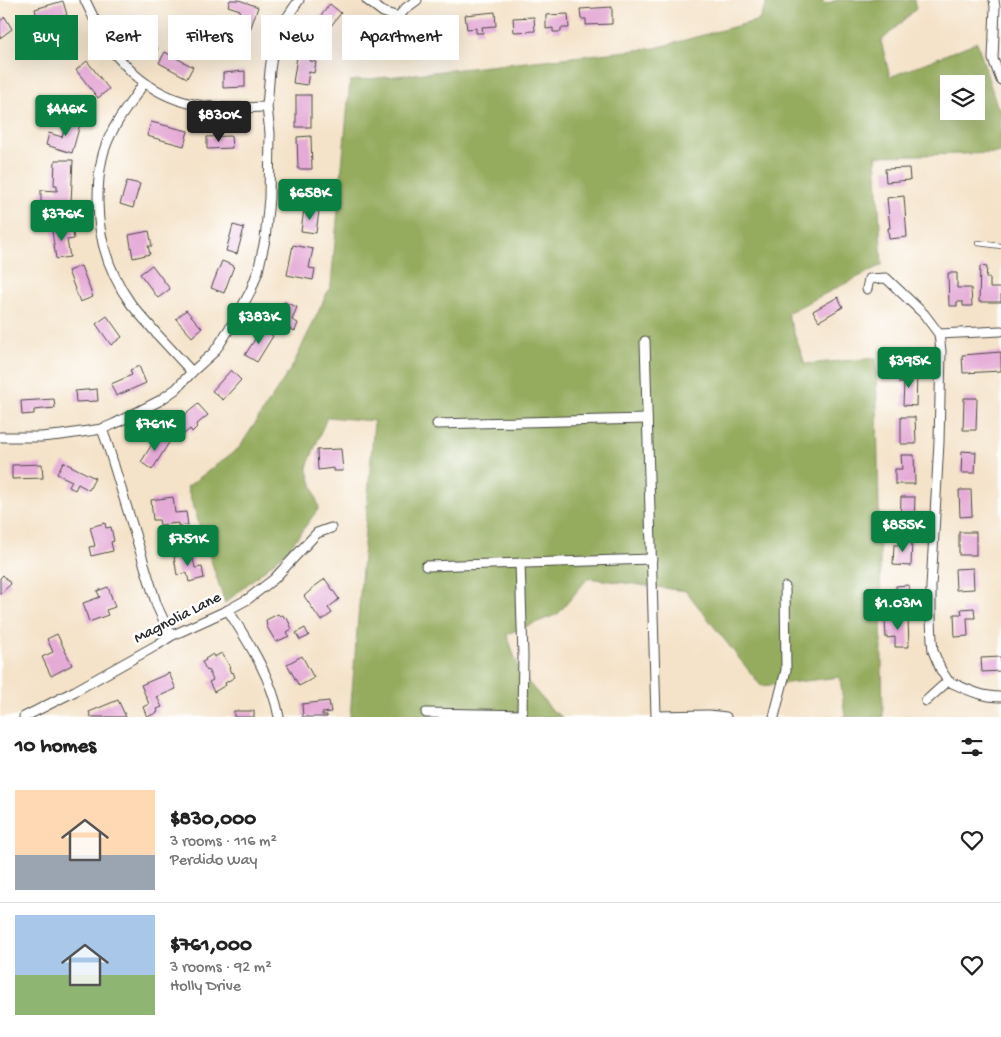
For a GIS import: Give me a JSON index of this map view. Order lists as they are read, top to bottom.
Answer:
{
  "streets": {
    "street": ["Magnolia Lane"]
  },
  "page": {
    "chip": [
      "Buy",
      "Rent",
      "Filters",
      "New",
      "Apartment"
    ],
    "price": [
      "$446K",
      "$830K",
      "$658K",
      "$376K",
      "$383K",
      "$395K",
      "$761K",
      "$855K",
      "$751K",
      "$1.03M"
    ],
    "heading": "10 homes",
    "list": [
      {
        "name": "$830,000",
        "note": "3 rooms · 116 m² · Perdido Way"
      },
      {
        "name": "$761,000",
        "note": "3 rooms · 92 m² · Holly Drive"
      }
    ]
  }
}
